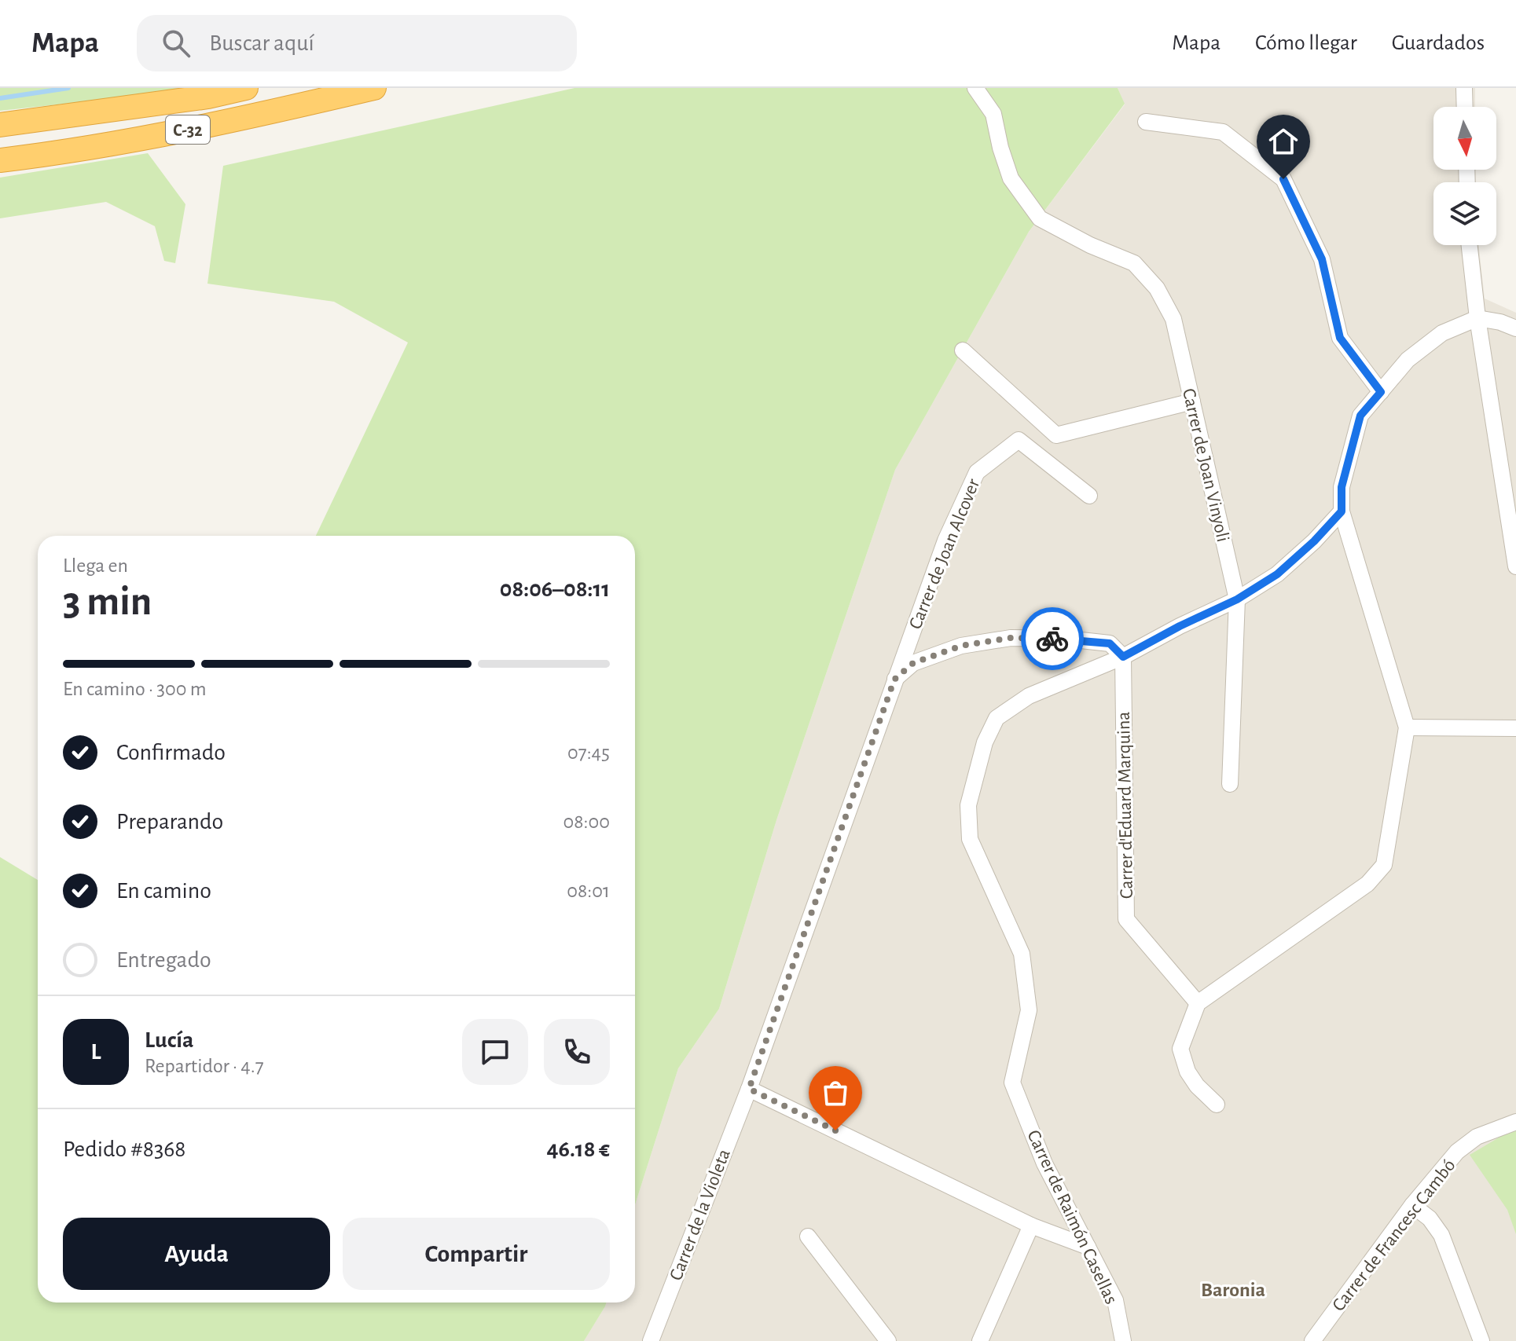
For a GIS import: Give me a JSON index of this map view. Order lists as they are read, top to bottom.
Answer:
{
  "streets": {
    "highway": ["C-32"],
    "street": [
      "Carrer de Joan Vinyoli",
      "Carrer de Joan Alcover",
      "Carrer d'Eduard Marquina",
      "Carrer de la Violeta",
      "Carrer de Raimón Casellas",
      "Carrer de Francesc Cambó"
    ]
  },
  "crossings": [
    ["Carrer de Joan Vinyoli", "Carrer de Raimón Casellas"],
    ["Carrer de Joan Alcover", "Carrer de la Violeta"],
    ["Carrer d'Eduard Marquina", "Carrer de Raimón Casellas"]
  ],
  "districts": ["Baronia"],
  "north": "bottom",
  "page": {
    "header": "Mapa",
    "search": "Buscar aquí",
    "nav": ["Mapa", "Cómo llegar", "Guardados"],
    "heading": ["3 min", "Llega en", "08:06–08:11"],
    "panel": [
      "Lucía",
      "Repartidor · 4.7",
      "Pedido #8368",
      "46.18 €"
    ],
    "bar": "En camino · 300 m",
    "list": [
      ["Confirmado", "07:45"],
      ["Preparando", "08:00"],
      ["En camino", "08:01"],
      "Entregado"
    ],
    "round": "L",
    "buttons": ["Ayuda", "Compartir"]
  }
}
